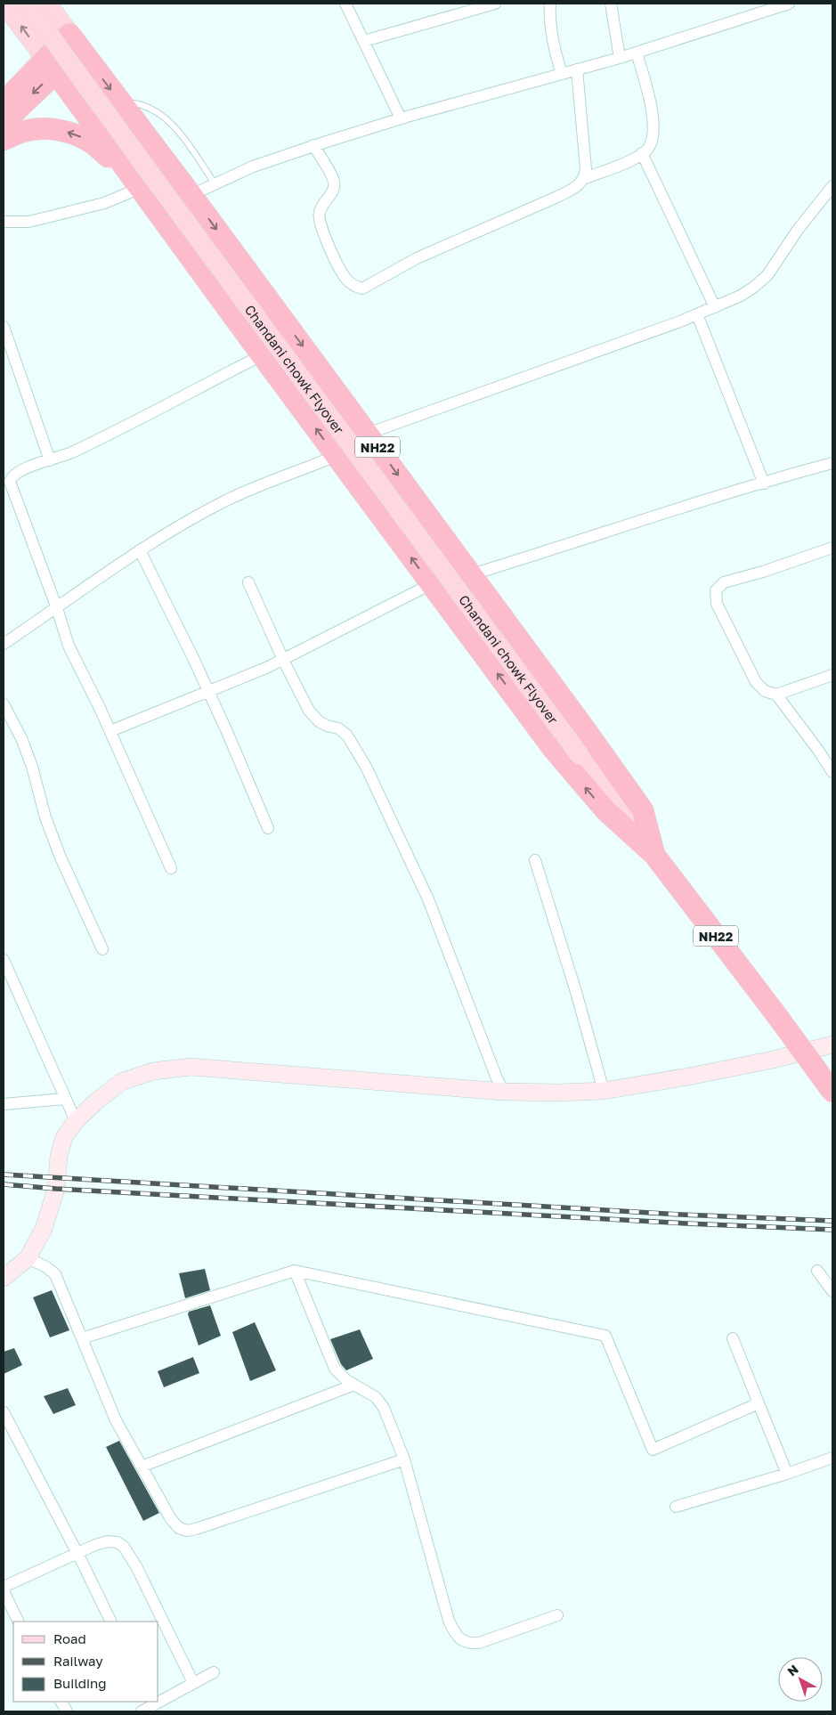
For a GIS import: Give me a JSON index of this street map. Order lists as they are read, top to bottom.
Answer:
{
  "streets": {
    "highway": ["NH22"],
    "main road": ["Chandani chowk Flyover"]
  },
  "crossings": [
    ["Chandani chowk Flyover", "NH22"]
  ],
  "legend": ["Road", "Railway", "Building"],
  "north": "top left"
}
